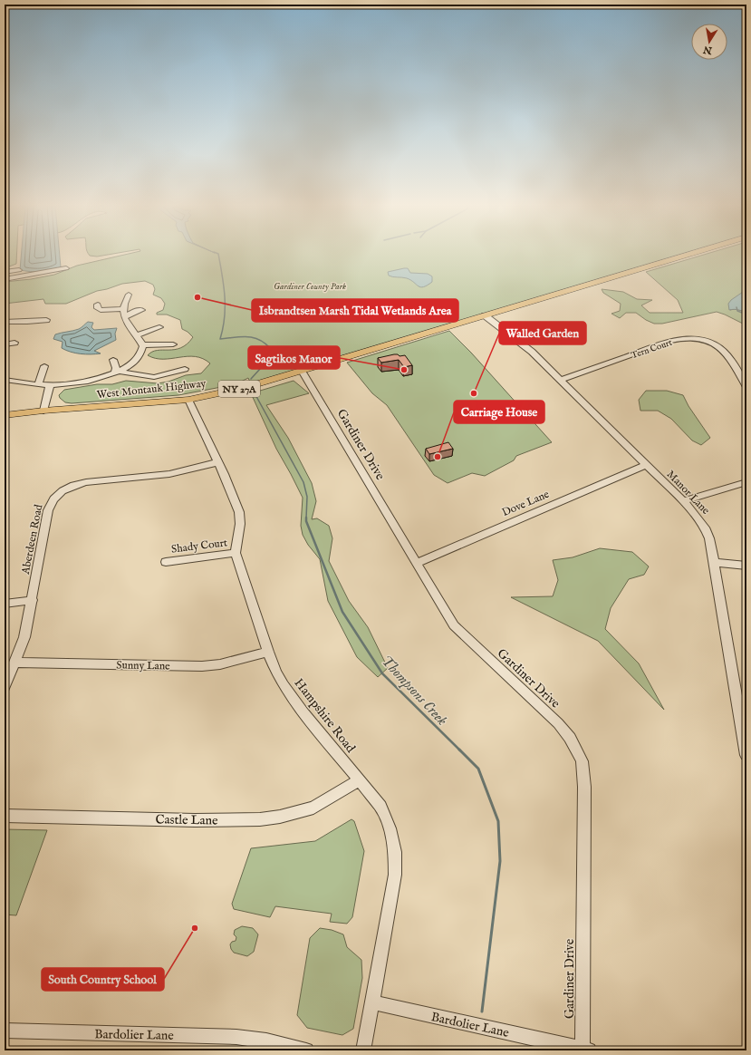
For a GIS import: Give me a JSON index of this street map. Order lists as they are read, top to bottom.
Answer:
{
  "streets": {
    "main road": ["West Montauk Highway", "NY 27A"],
    "street": [
      "Tern Court",
      "Gardiner Drive",
      "Manor Lane",
      "Dove Lane",
      "Aberdeen Road",
      "Shady Court",
      "Sunny Lane",
      "Hampshire Road",
      "Castle Lane",
      "Bardolier Lane"
    ]
  },
  "crossings": [
    ["Tern Court", "Manor Lane"],
    ["West Montauk Highway", "NY 27A"],
    ["West Montauk Highway", "Gardiner Drive"],
    ["West Montauk Highway", "Manor Lane"],
    ["West Montauk Highway", "Hampshire Road"],
    ["NY 27A", "Manor Lane"],
    ["Gardiner Drive", "Dove Lane"],
    ["Gardiner Drive", "Bardolier Lane"],
    ["Manor Lane", "Dove Lane"],
    ["Aberdeen Road", "Sunny Lane"],
    ["Aberdeen Road", "Hampshire Road"],
    ["Shady Court", "Hampshire Road"],
    ["Sunny Lane", "Hampshire Road"],
    ["Hampshire Road", "Castle Lane"],
    ["Hampshire Road", "Bardolier Lane"]
  ],
  "water": ["Thompsons Creek"],
  "parks": ["Gardiner County Park"],
  "places": [
    "Isbrandtsen Marsh Tidal Wetlands Area",
    "Sagtikos Manor",
    "Walled Garden",
    "Carriage House",
    "South Country School"
  ],
  "north": "bottom"
}
